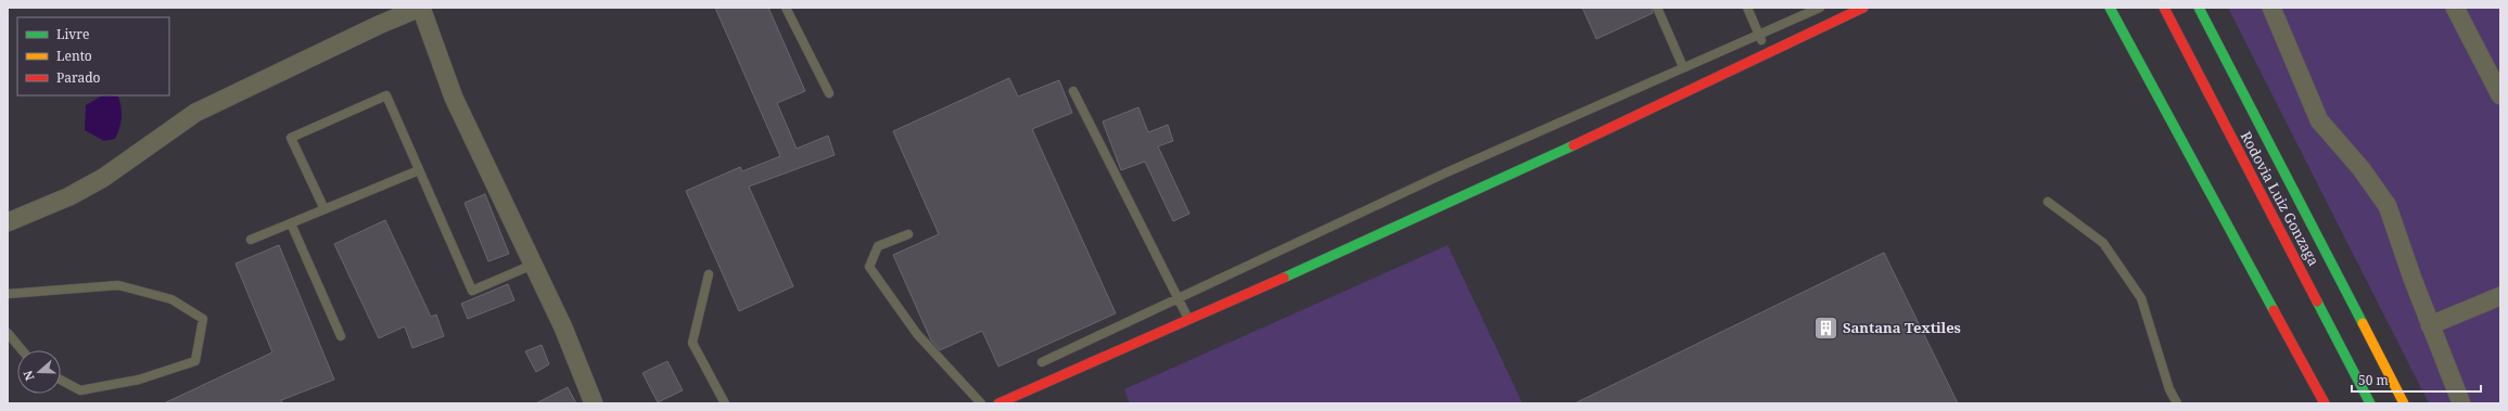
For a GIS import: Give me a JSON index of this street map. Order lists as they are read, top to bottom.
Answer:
{
  "streets": {
    "main road": ["Rodovia Luiz Gonzaga"]
  },
  "places": {
    "building": ["Santana Textiles"]
  },
  "legend": ["Livre", "Lento", "Parado"],
  "scale_bar": "50 m",
  "north": "left"
}
